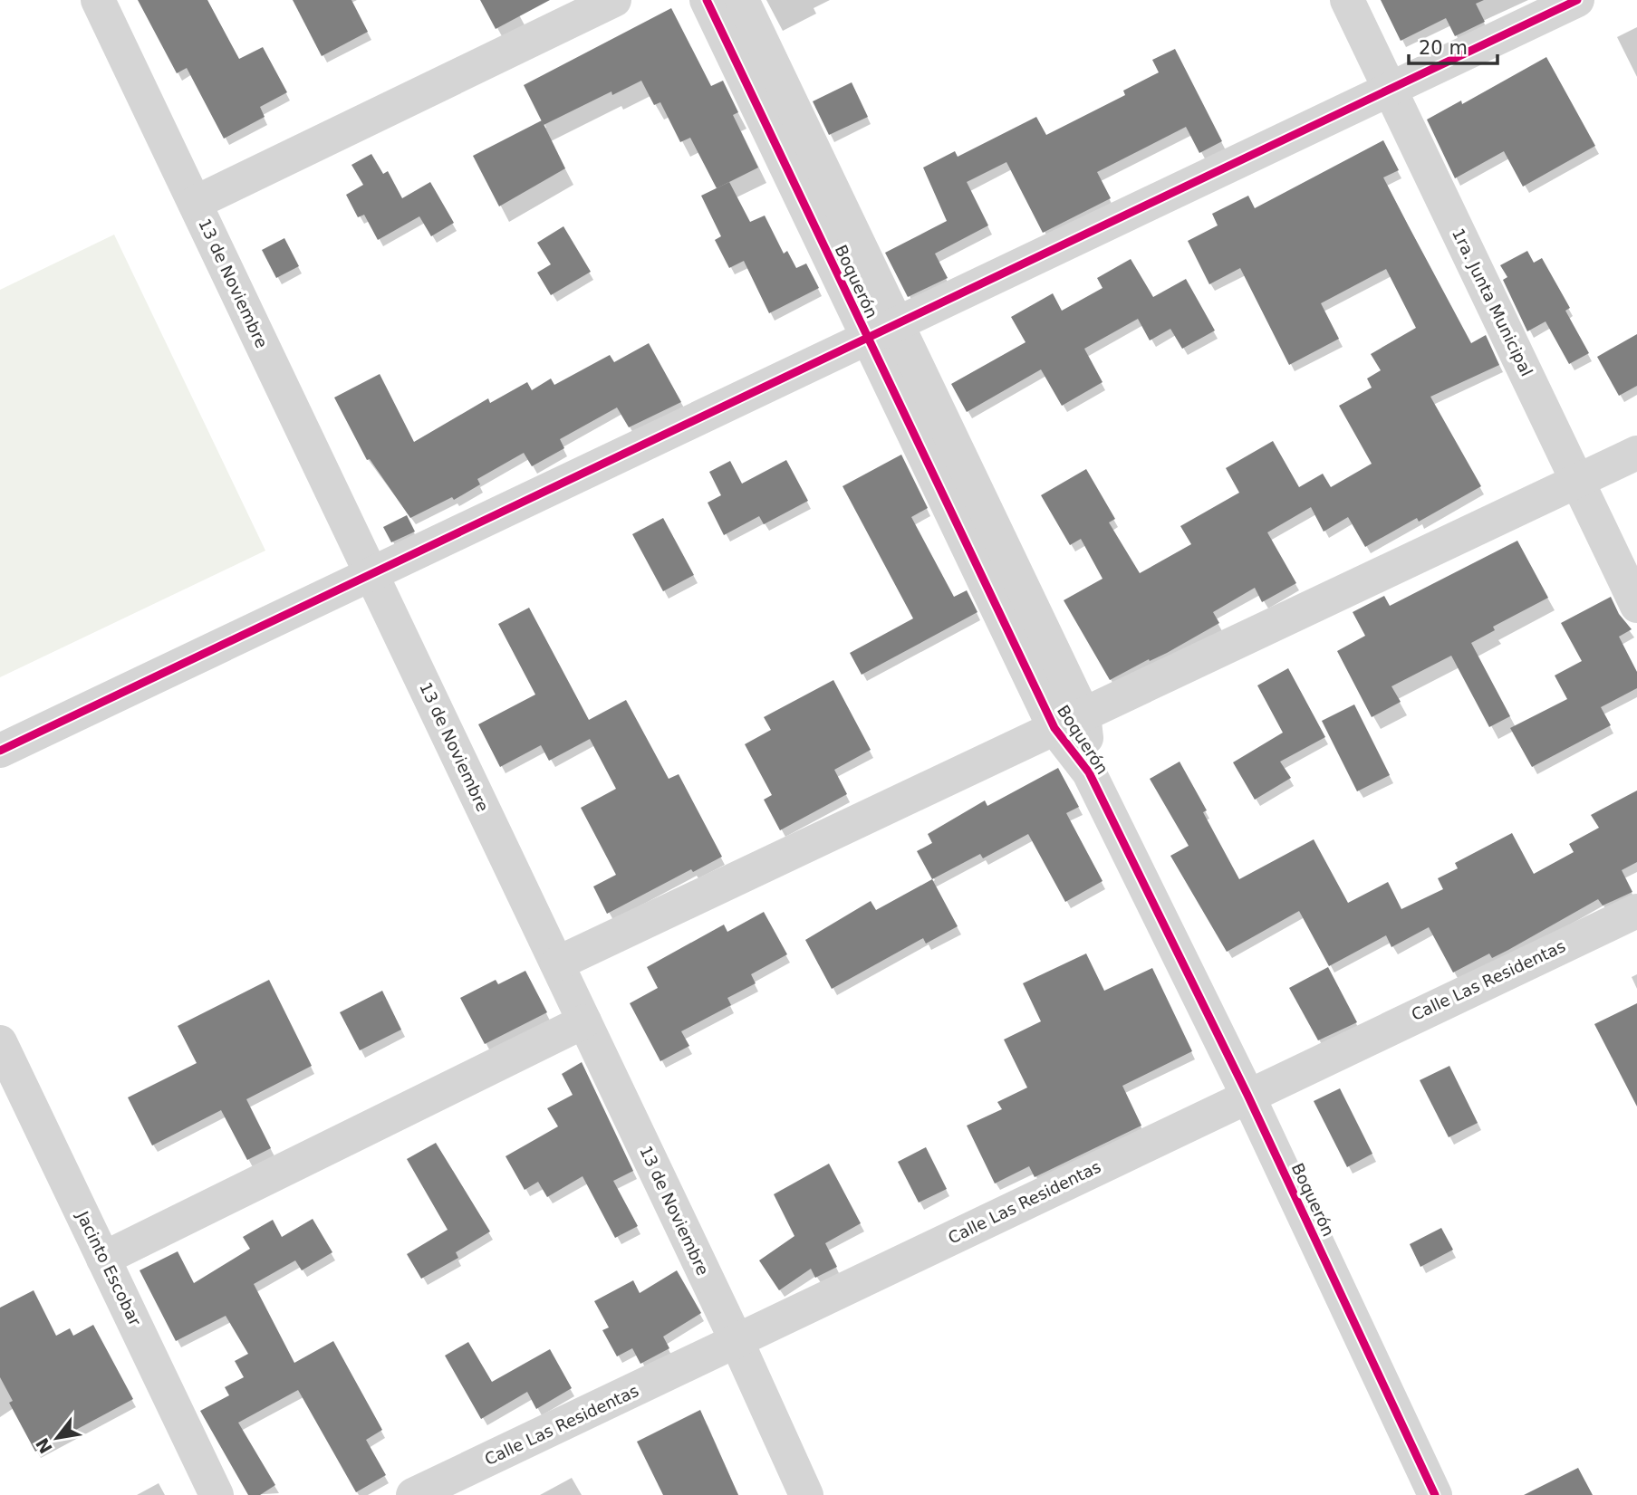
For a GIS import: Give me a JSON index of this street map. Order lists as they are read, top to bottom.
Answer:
{
  "streets": {
    "street": [
      "Boquerón",
      "13 de Noviembre",
      "1ra. Junta Municipal",
      "Calle Las Residentas",
      "Jacinto Escobar"
    ]
  },
  "crossings": [
    ["Boquerón", "Calle Las Residentas"],
    ["13 de Noviembre", "Calle Las Residentas"]
  ],
  "scale_bar": "20 m",
  "north": "bottom left"
}
